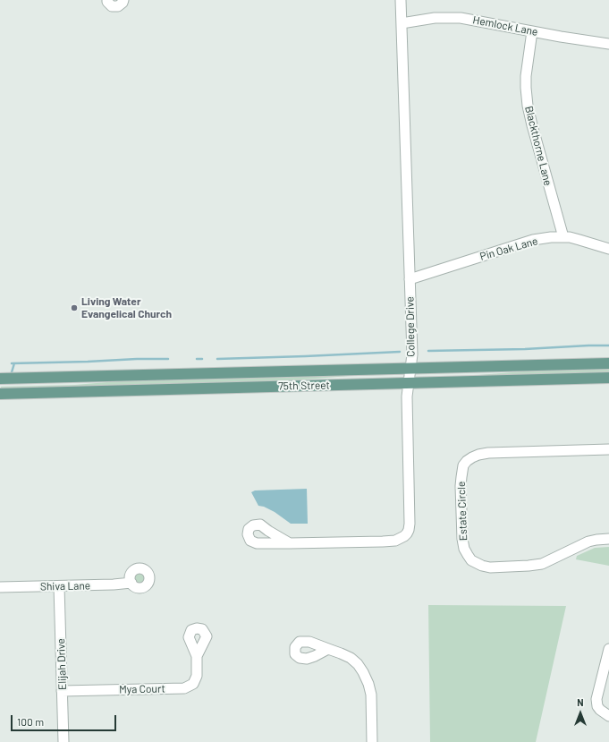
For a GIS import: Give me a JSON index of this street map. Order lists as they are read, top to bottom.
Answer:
{
  "streets": {
    "main road": ["75th Street"],
    "street": [
      "Hemlock Lane",
      "Blackthorne Lane",
      "Pin Oak Lane",
      "College Drive",
      "Estate Circle",
      "Shiva Lane",
      "Elijah Drive",
      "Mya Court"
    ]
  },
  "crossings": [
    ["Hemlock Lane", "Blackthorne Lane"],
    ["Hemlock Lane", "College Drive"],
    ["Blackthorne Lane", "Pin Oak Lane"],
    ["Pin Oak Lane", "College Drive"],
    ["College Drive", "75th Street"],
    ["Shiva Lane", "Elijah Drive"],
    ["Elijah Drive", "Mya Court"]
  ],
  "places": ["Living Water Evangelical Church"],
  "scale_bar": "100 m",
  "north": "top"
}
